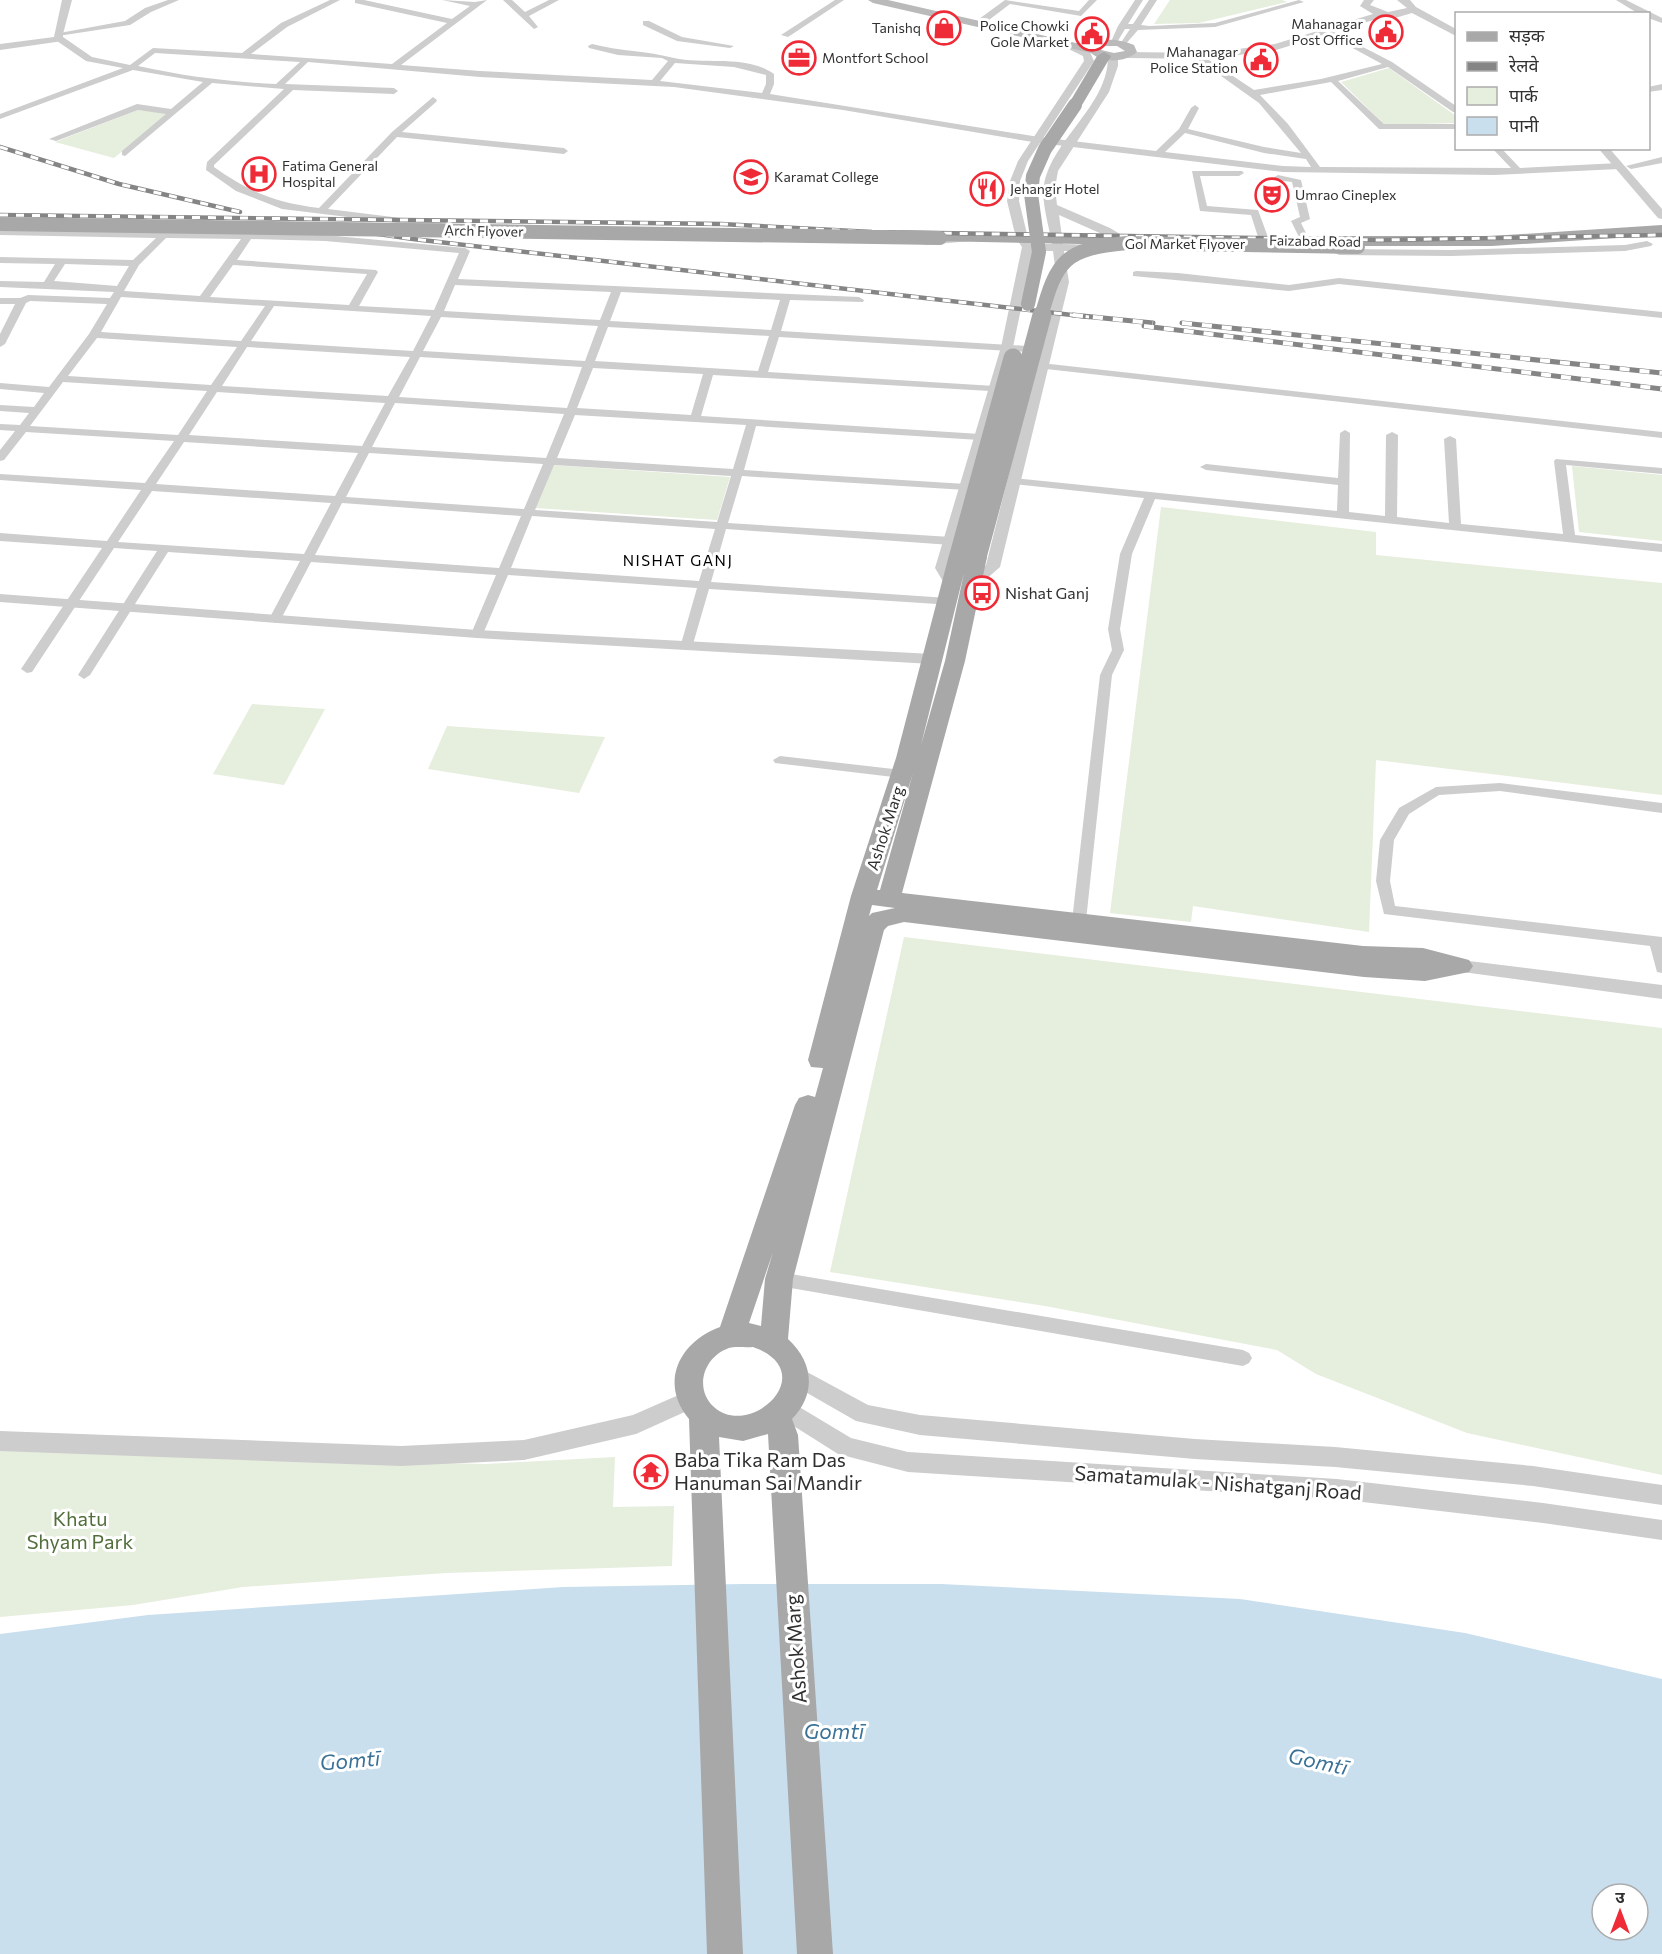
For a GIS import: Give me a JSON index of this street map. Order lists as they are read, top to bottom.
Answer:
{
  "streets": {
    "main road": [
      "Arch Flyover",
      "Faizabad Road",
      "Gol Market Flyover",
      "Ashok Marg"
    ],
    "street": ["Samatamulak - Nishatganj Road"]
  },
  "crossings": [
    ["Arch Flyover", "Faizabad Road"],
    ["Faizabad Road", "Gol Market Flyover"],
    ["Faizabad Road", "Ashok Marg"],
    ["Gol Market Flyover", "Ashok Marg"],
    ["Ashok Marg", "Samatamulak - Nishatganj Road"]
  ],
  "districts": ["NISHAT GANJ"],
  "water": ["Gomtī"],
  "parks": ["Khatu Shyam Park"],
  "places": {
    "shop": ["Tanishq"],
    "public building": ["Mahanagar Post Office", "Police Chowki Gole Market", "Mahanagar Police Station"],
    "office": ["Montfort School"],
    "hospital": ["Fatima General Hospital"],
    "school or university": ["Karamat College"],
    "restaurant": ["Jehangir Hotel"],
    "theatre": ["Umrao Cineplex"],
    "bus stop": ["Nishat Ganj"],
    "temple": ["Baba Tika Ram Das Hanuman Sai Mandir"]
  },
  "legend": [
    "सड़क",
    "रेलवे",
    "पार्क",
    "पानी"
  ],
  "north": "top"
}
